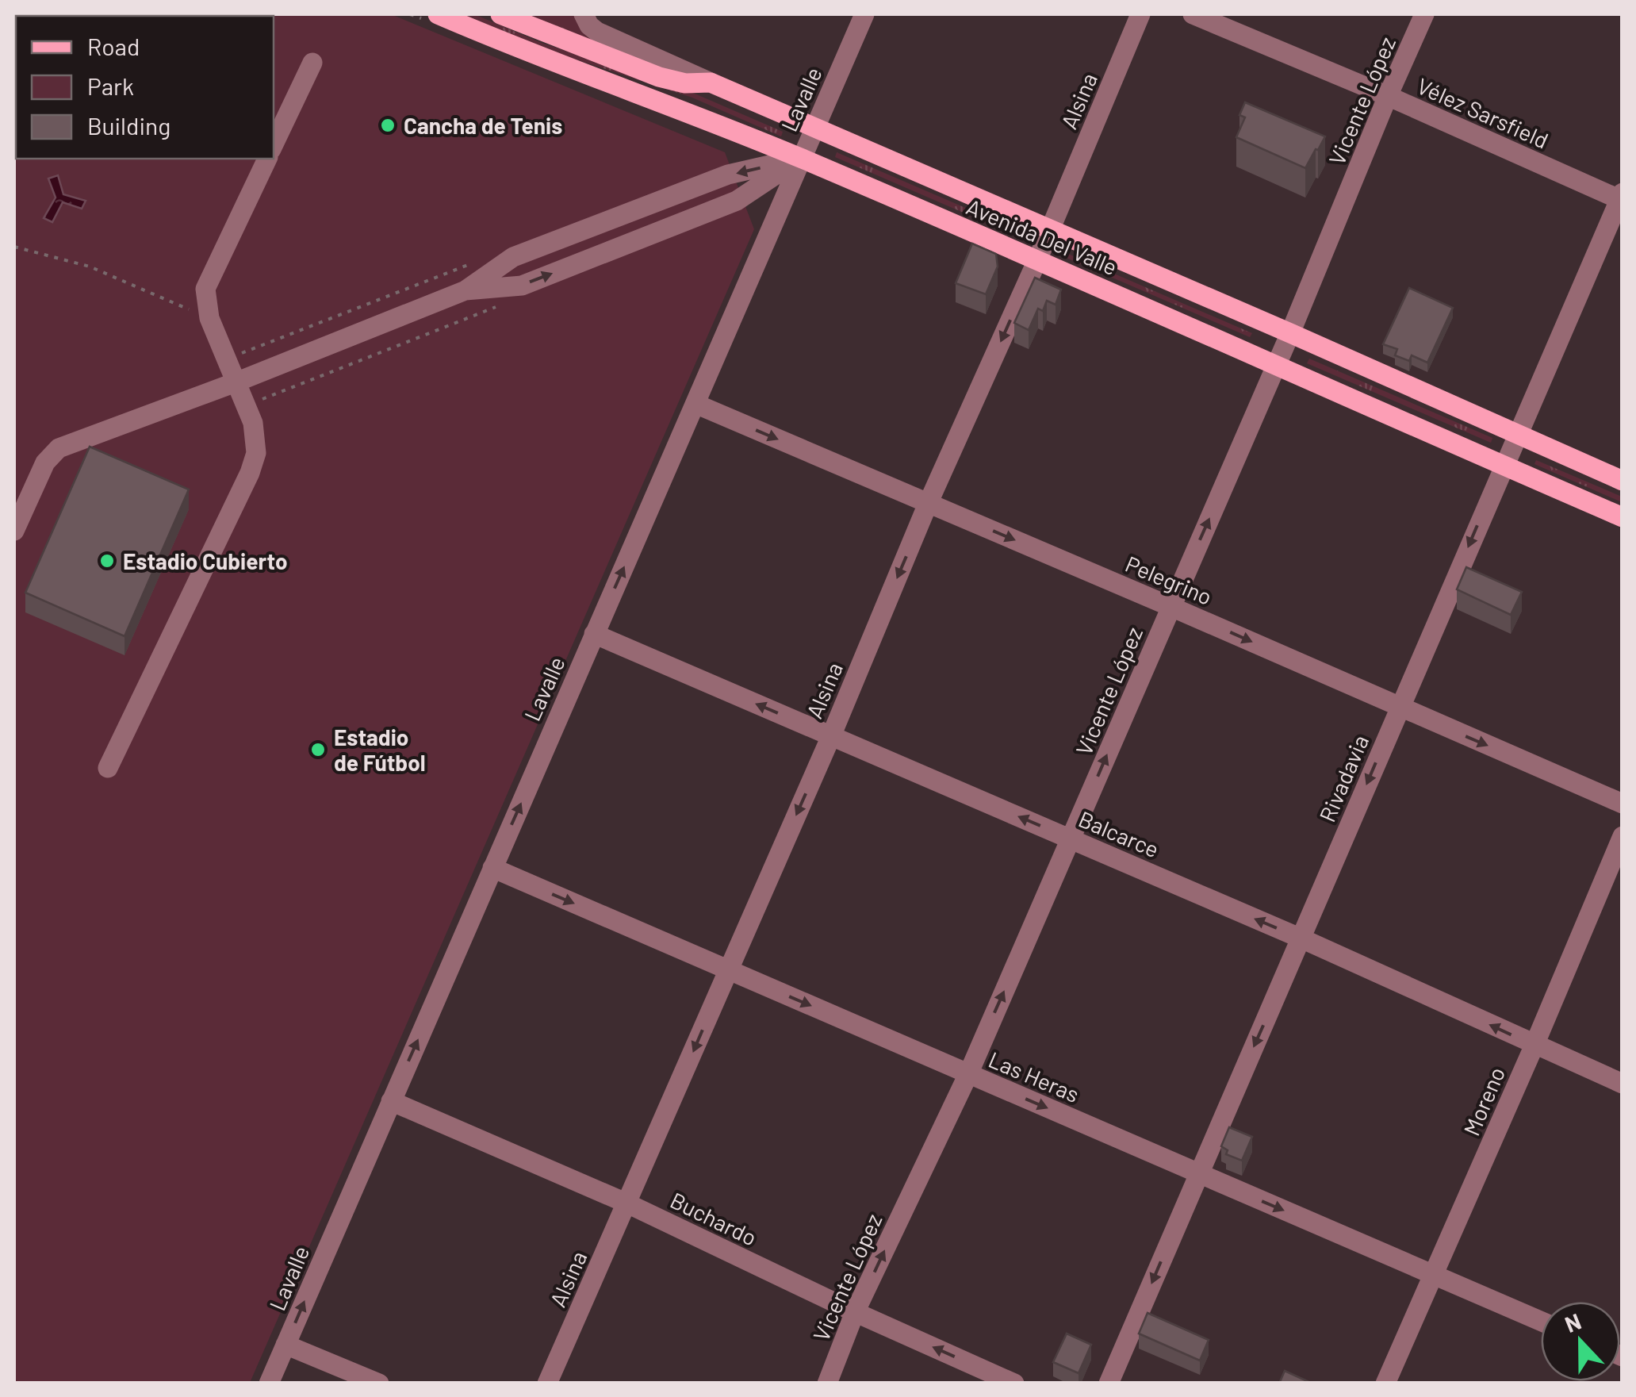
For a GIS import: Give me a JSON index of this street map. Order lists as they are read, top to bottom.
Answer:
{
  "streets": {
    "main road": ["Avenida Del Valle"],
    "street": [
      "Lavalle",
      "Alsina",
      "Vicente López",
      "Vélez Sarsfield",
      "Pelegrino",
      "Rivadavia",
      "Balcarce",
      "Las Heras",
      "Moreno",
      "Buchardo"
    ]
  },
  "crossings": [
    ["Lavalle", "Avenida Del Valle"],
    ["Lavalle", "Pelegrino"],
    ["Lavalle", "Balcarce"],
    ["Lavalle", "Las Heras"],
    ["Lavalle", "Buchardo"],
    ["Alsina", "Avenida Del Valle"],
    ["Alsina", "Pelegrino"],
    ["Alsina", "Balcarce"],
    ["Alsina", "Las Heras"],
    ["Alsina", "Buchardo"],
    ["Vicente López", "Vélez Sarsfield"],
    ["Vicente López", "Avenida Del Valle"],
    ["Vicente López", "Pelegrino"],
    ["Vicente López", "Balcarce"],
    ["Vicente López", "Las Heras"],
    ["Vicente López", "Buchardo"],
    ["Vélez Sarsfield", "Rivadavia"],
    ["Avenida Del Valle", "Rivadavia"],
    ["Pelegrino", "Rivadavia"],
    ["Rivadavia", "Balcarce"],
    ["Rivadavia", "Las Heras"],
    ["Balcarce", "Moreno"],
    ["Las Heras", "Moreno"]
  ],
  "one_way": [
    "Lavalle",
    "Alsina",
    "Vicente López",
    "Pelegrino",
    "Rivadavia",
    "Balcarce",
    "Las Heras"
  ],
  "places": ["Cancha de Tenis", "Estadio Cubierto", "Estadio de Fútbol"],
  "legend": ["Road", "Park", "Building"],
  "north": "top"
}
